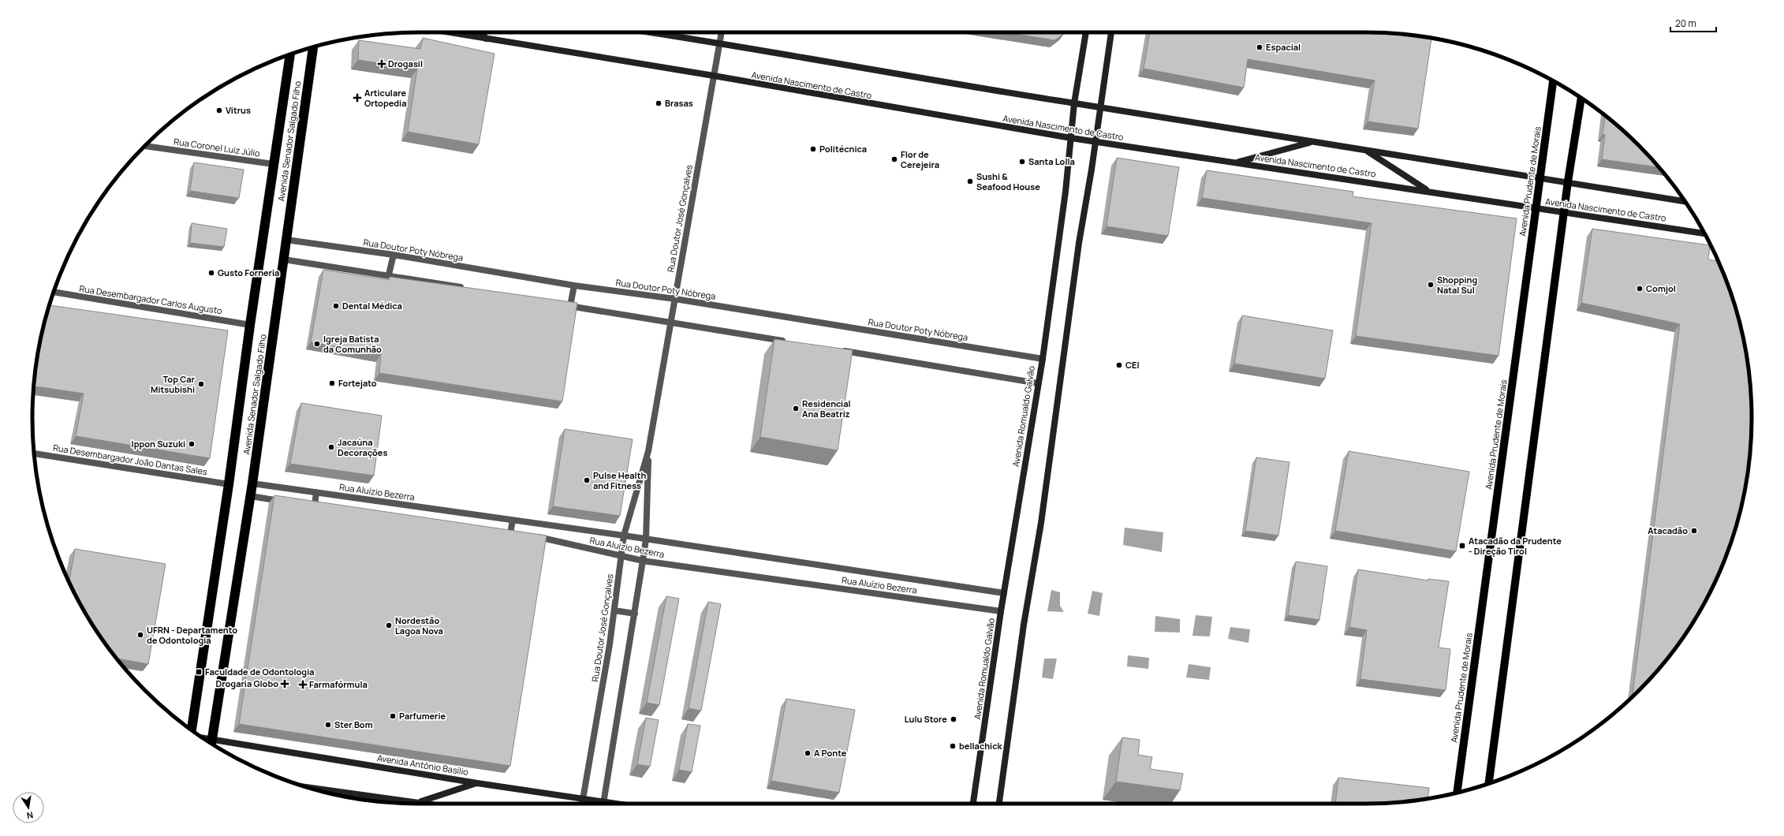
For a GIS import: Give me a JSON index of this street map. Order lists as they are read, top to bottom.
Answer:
{
  "streets": {
    "highway": ["Avenida Senador Salgado Filho"],
    "main road": [
      "Avenida Nascimento de Castro",
      "Avenida Prudente de Morais",
      "Avenida Romualdo Galvão",
      "Avenida Antônio Basílio"
    ],
    "street": [
      "Rua Coronel Luiz Júlio",
      "Rua Doutor José Gonçalves",
      "Rua Doutor Poty Nóbrega",
      "Rua Desembargador Carlos Augusto",
      "Rua Desembargador João Dantas Sales",
      "Rua Aluízio Bezerra"
    ]
  },
  "crossings": [
    ["Avenida Nascimento de Castro", "Avenida Prudente de Morais"],
    ["Avenida Nascimento de Castro", "Rua Doutor José Gonçalves"],
    ["Avenida Nascimento de Castro", "Avenida Romualdo Galvão"],
    ["Avenida Senador Salgado Filho", "Rua Coronel Luiz Júlio"],
    ["Avenida Senador Salgado Filho", "Rua Doutor Poty Nóbrega"],
    ["Avenida Senador Salgado Filho", "Rua Desembargador Carlos Augusto"],
    ["Avenida Senador Salgado Filho", "Rua Desembargador João Dantas Sales"],
    ["Avenida Senador Salgado Filho", "Rua Aluízio Bezerra"],
    ["Avenida Senador Salgado Filho", "Avenida Antônio Basílio"],
    ["Rua Doutor José Gonçalves", "Rua Doutor Poty Nóbrega"],
    ["Rua Doutor José Gonçalves", "Rua Aluízio Bezerra"],
    ["Rua Doutor José Gonçalves", "Avenida Antônio Basílio"],
    ["Rua Doutor Poty Nóbrega", "Avenida Romualdo Galvão"],
    ["Avenida Romualdo Galvão", "Rua Aluízio Bezerra"]
  ],
  "places": {
    "other": [
      "Espacial",
      "Brasas",
      "Vitrus",
      "Politécnica",
      "Flor de Cerejeira",
      "Santa Lolla",
      "Sushi & Seafood House",
      "Gusto Forneria",
      "Shopping Natal Sul",
      "Comjol",
      "Dental Médica",
      "Igreja Batista da Comunhão",
      "CEI",
      "Fortejato",
      "Top Car Mitsubishi",
      "Residencial Ana Beatriz",
      "Ippon Suzuki",
      "Jacaúna Decorações",
      "Pulse Health and Fitness",
      "Atacadão",
      "Nordestão Lagoa Nova",
      "UFRN - Departamento de Odontologia",
      "Parfumerie",
      "Lulu Store",
      "Ster Bom",
      "bellachick",
      "A Ponte"
    ],
    "health": [
      "Drogasil",
      "Articulare Ortopedia",
      "Drogaria Globo",
      "Farmafórmula"
    ],
    "transit": ["Atacadão da Prudente - Direção Tirol", "Faculdade de Odontologia"]
  },
  "scale_bar": "20 m",
  "north": "bottom"
}
